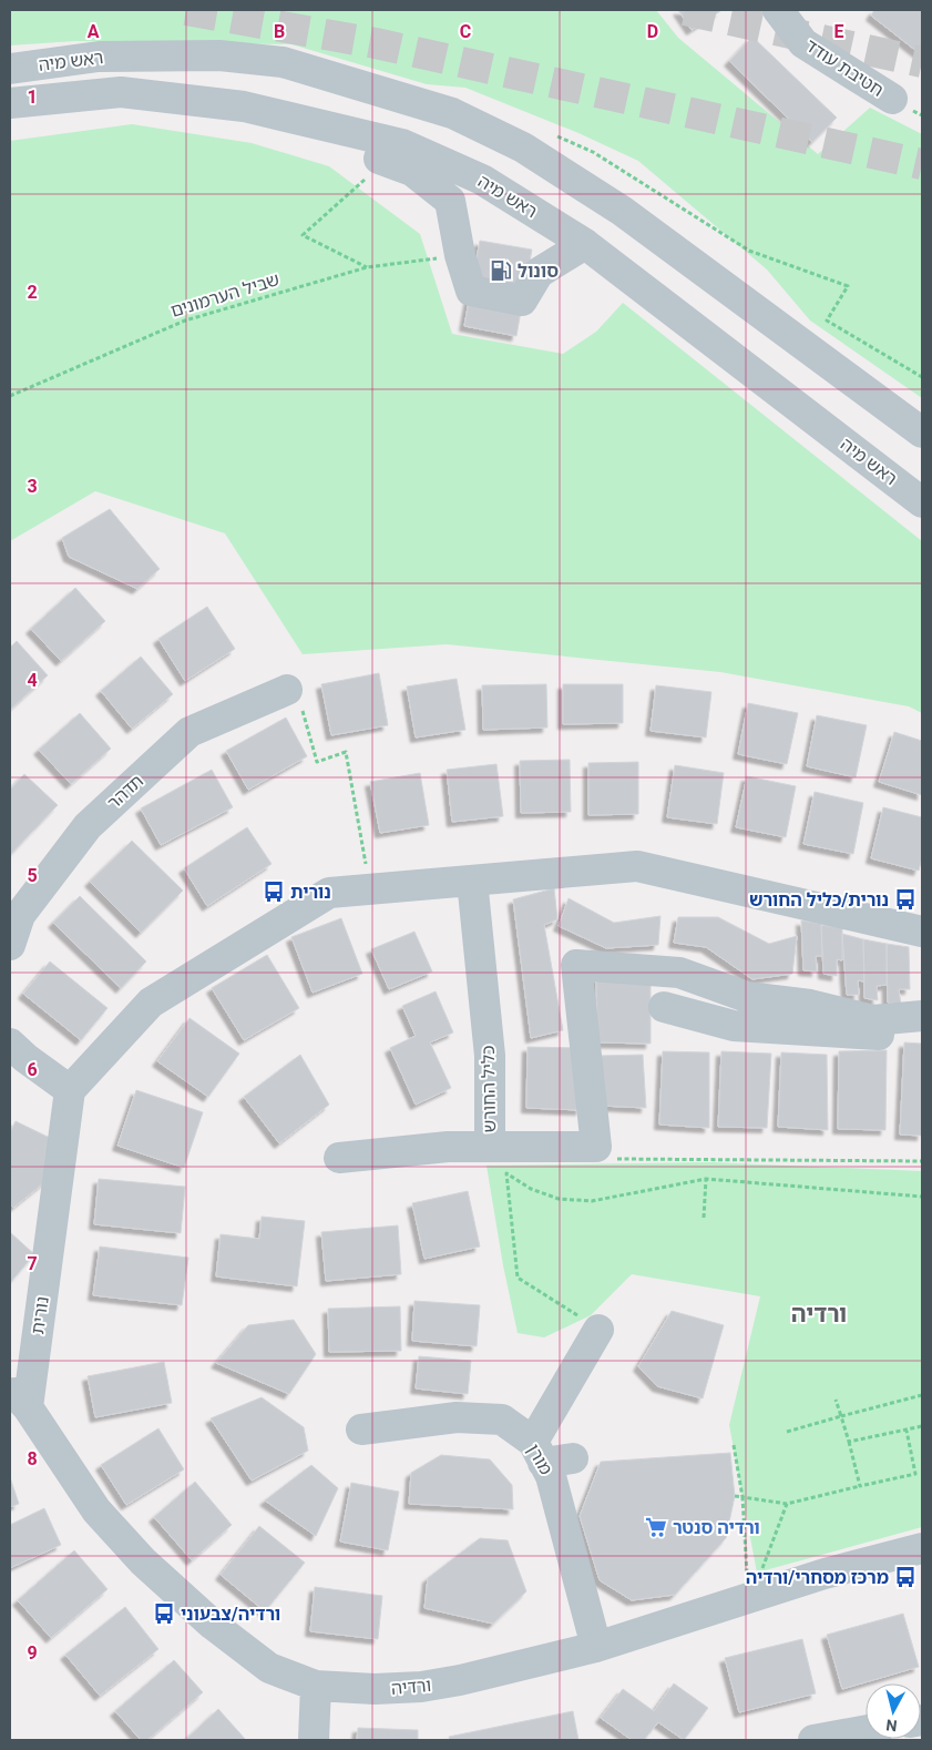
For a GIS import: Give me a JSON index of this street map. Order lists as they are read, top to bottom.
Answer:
{
  "streets": {
    "street": [
      "ראש מיה",
      "חטיבת עודד",
      "תדהר",
      "כליל החורש",
      "נורית",
      "מורן",
      "ורדיה"
    ],
    "path": ["שביל הערמונים"]
  },
  "crossings": [
    ["נורית", "ורדיה"],
    ["מורן", "ורדיה"]
  ],
  "districts": ["ורדיה"],
  "places": {
    "fuel station": ["סונול"],
    "bus stop": [
      "נורית",
      "נורית/כליל החורש",
      "מרכז מסחרי/ורדיה",
      "ורדיה/צבעוני"
    ],
    "supermarket": ["ורדיה סנטר"]
  },
  "north": "bottom",
  "grid": {
    "columns": [
      "A",
      "B",
      "C",
      "D",
      "E"
    ],
    "rows": [
      "1",
      "2",
      "3",
      "4",
      "5",
      "6",
      "7",
      "8",
      "9"
    ]
  }
}
